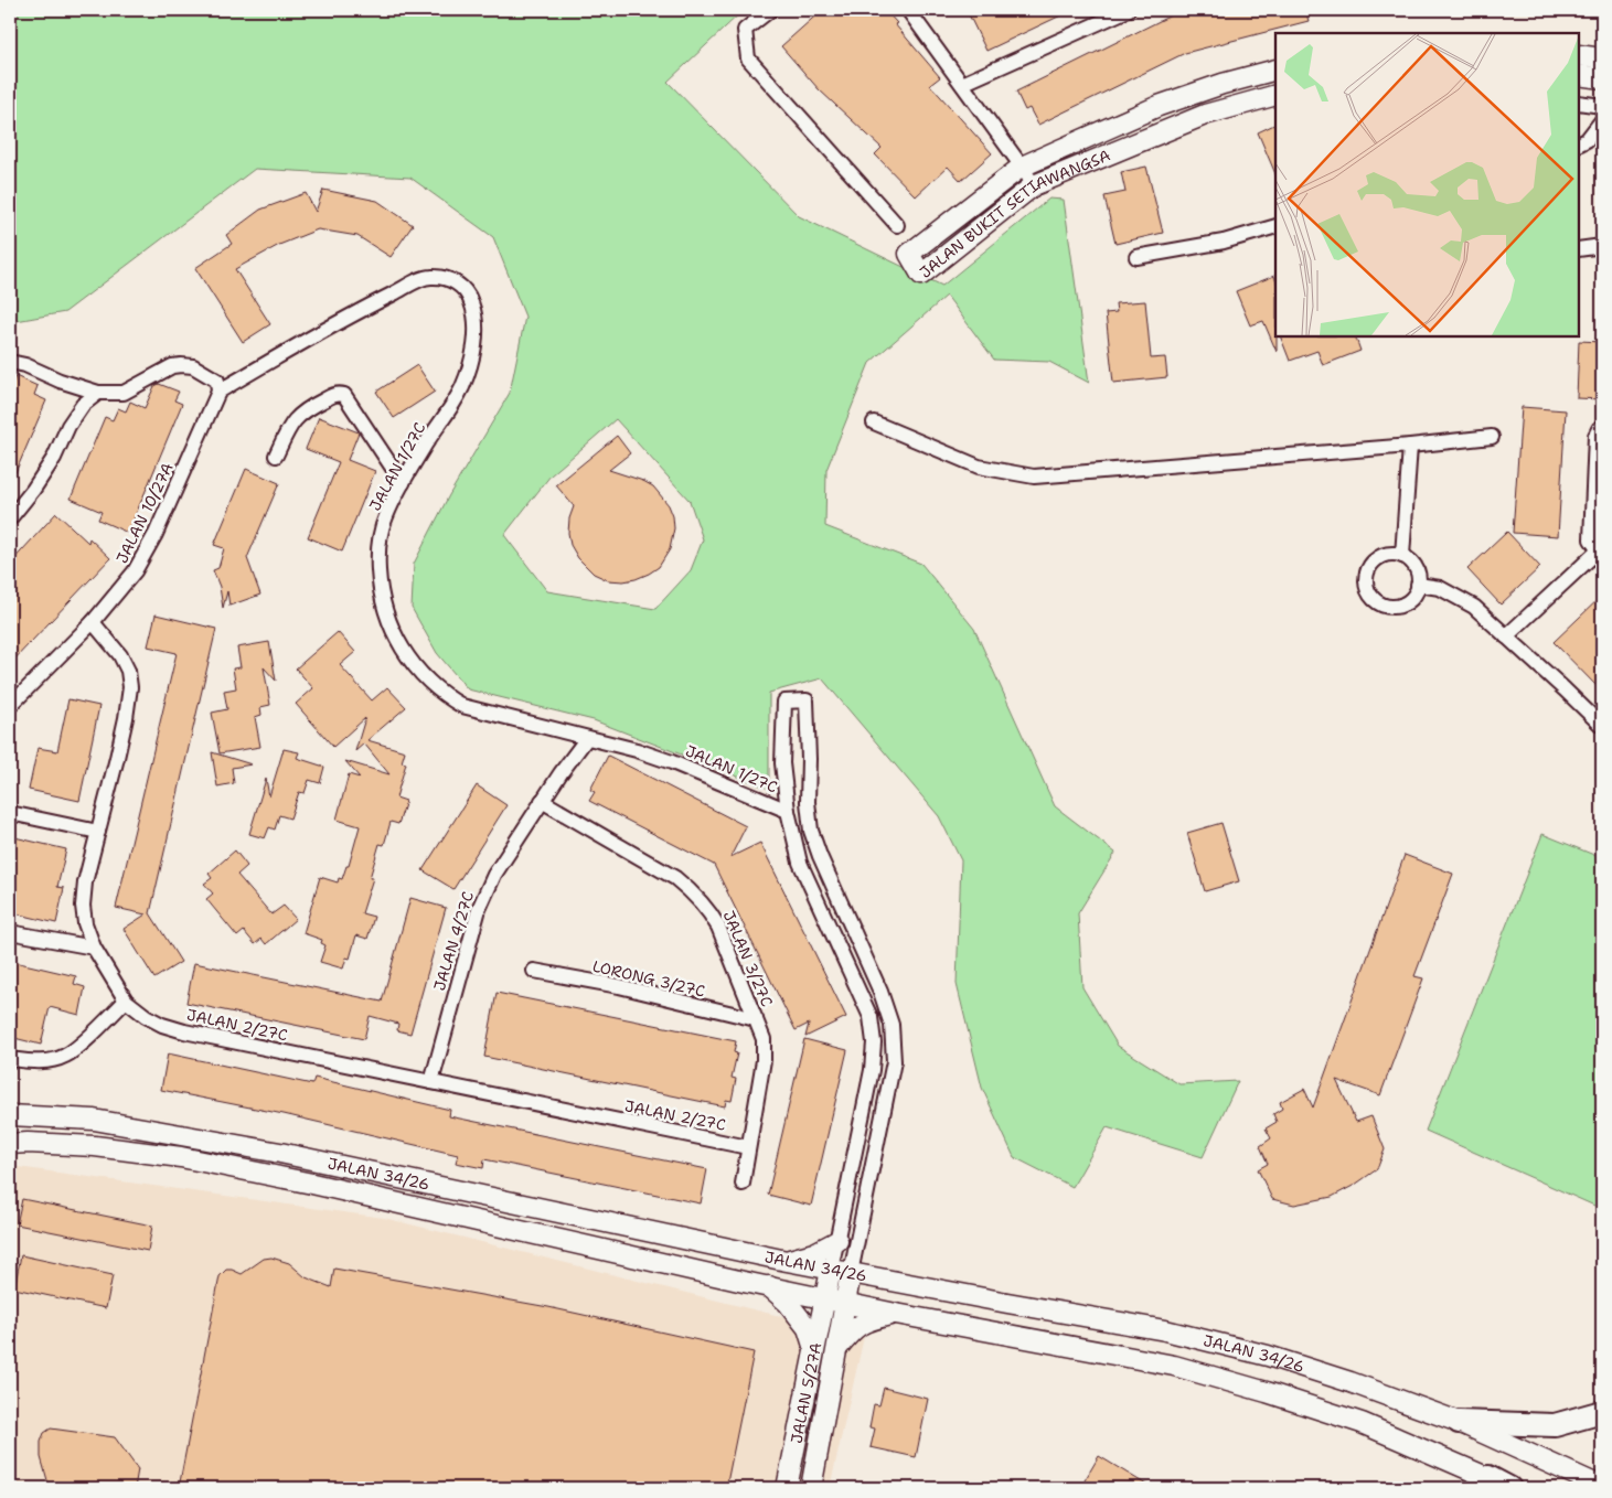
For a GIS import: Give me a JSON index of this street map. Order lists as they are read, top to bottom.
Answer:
{
  "streets": {
    "main road": ["JALAN BUKIT SETIAWANGSA", "JALAN 34/26", "JALAN 5/27A"],
    "street": [
      "JALAN 1/27C",
      "JALAN 10/27A",
      "JALAN 4/27C",
      "JALAN 3/27C",
      "LORONG 3/27C",
      "JALAN 2/27C"
    ]
  },
  "crossings": [
    ["JALAN 1/27C", "JALAN 10/27A"],
    ["JALAN 1/27C", "JALAN 4/27C"],
    ["JALAN 1/27C", "JALAN 34/26"],
    ["JALAN 1/27C", "JALAN 5/27A"],
    ["JALAN 10/27A", "JALAN 2/27C"],
    ["JALAN 4/27C", "JALAN 3/27C"],
    ["JALAN 4/27C", "JALAN 2/27C"],
    ["JALAN 3/27C", "LORONG 3/27C"],
    ["JALAN 3/27C", "JALAN 2/27C"],
    ["JALAN 34/26", "JALAN 5/27A"]
  ]
}
